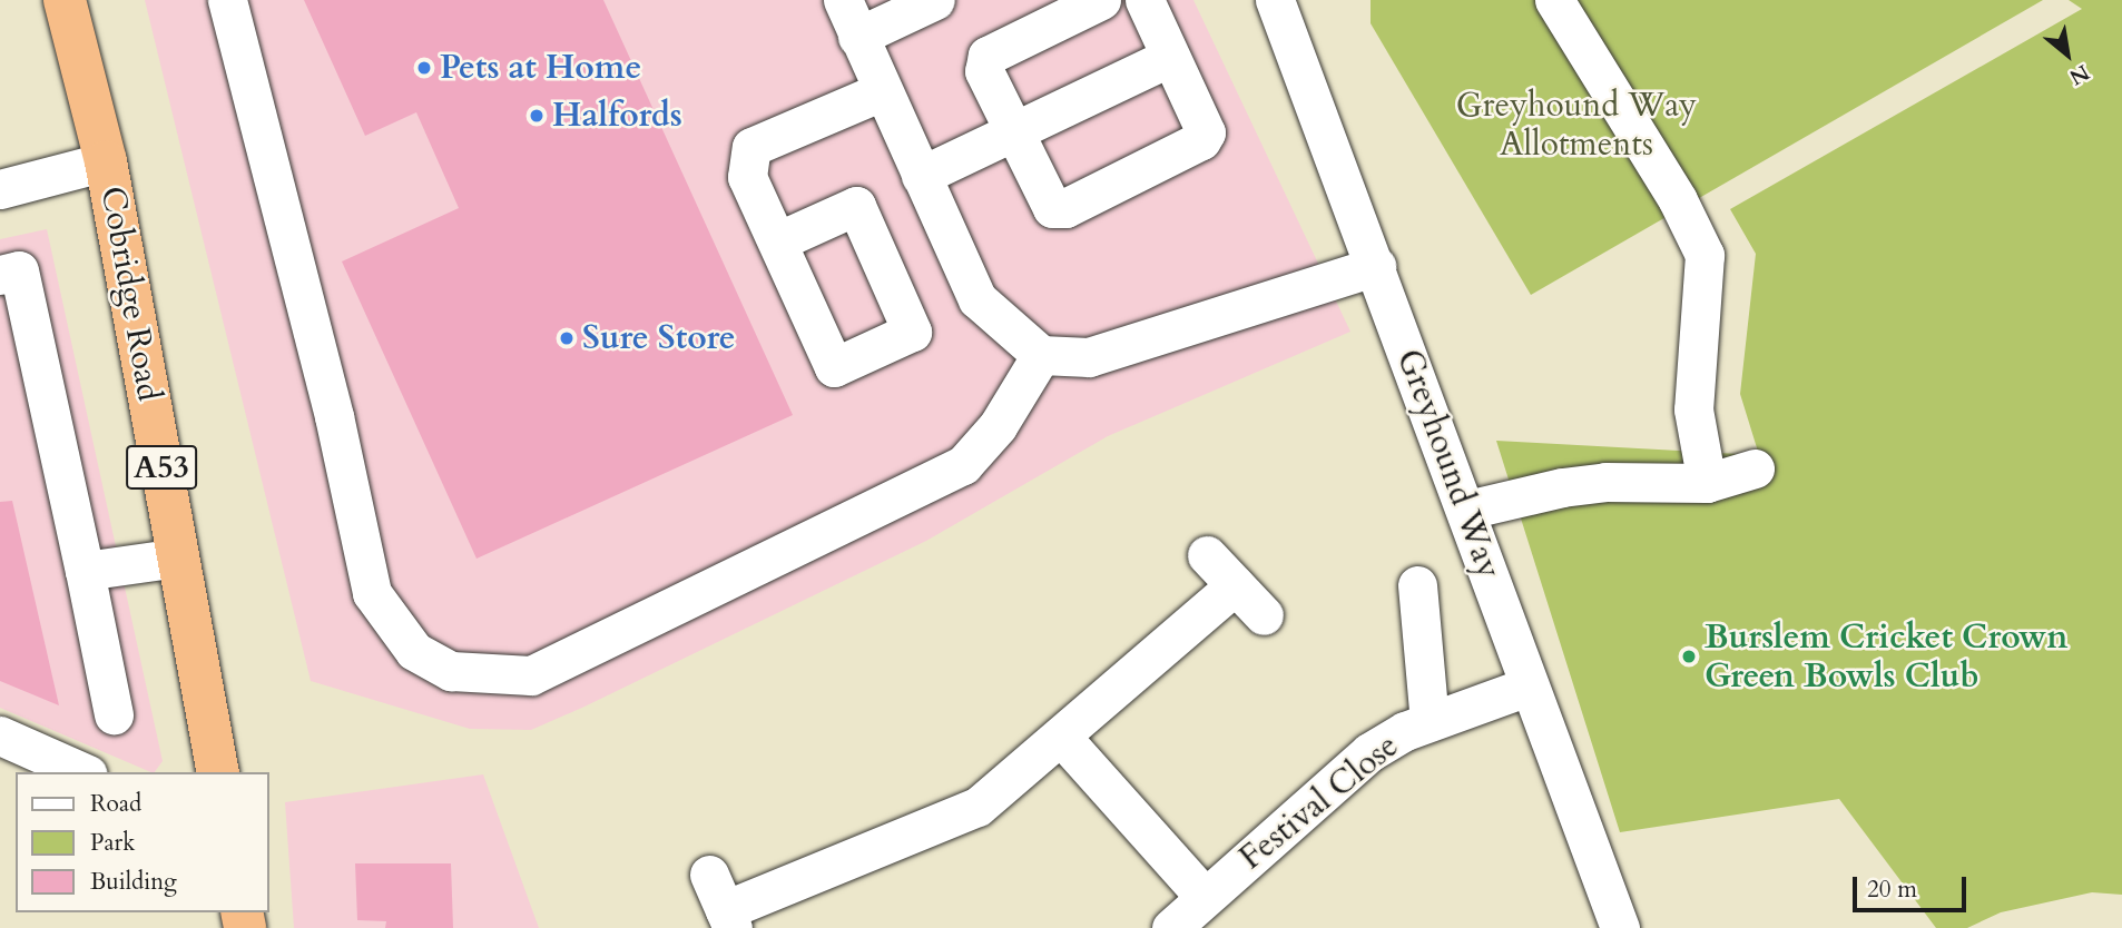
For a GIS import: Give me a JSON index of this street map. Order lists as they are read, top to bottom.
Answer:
{
  "streets": {
    "highway": ["Cobridge Road", "A53"],
    "street": ["Greyhound Way", "Festival Close"]
  },
  "crossings": [
    ["Greyhound Way", "Festival Close"]
  ],
  "parks": ["Greyhound Way Allotments"],
  "places": [
    "Pets at Home",
    "Halfords",
    "Sure Store",
    "Burslem Cricket Crown Green Bowls Club"
  ],
  "legend": ["Road", "Park", "Building"],
  "scale_bar": "20 m",
  "north": "bottom right"
}
